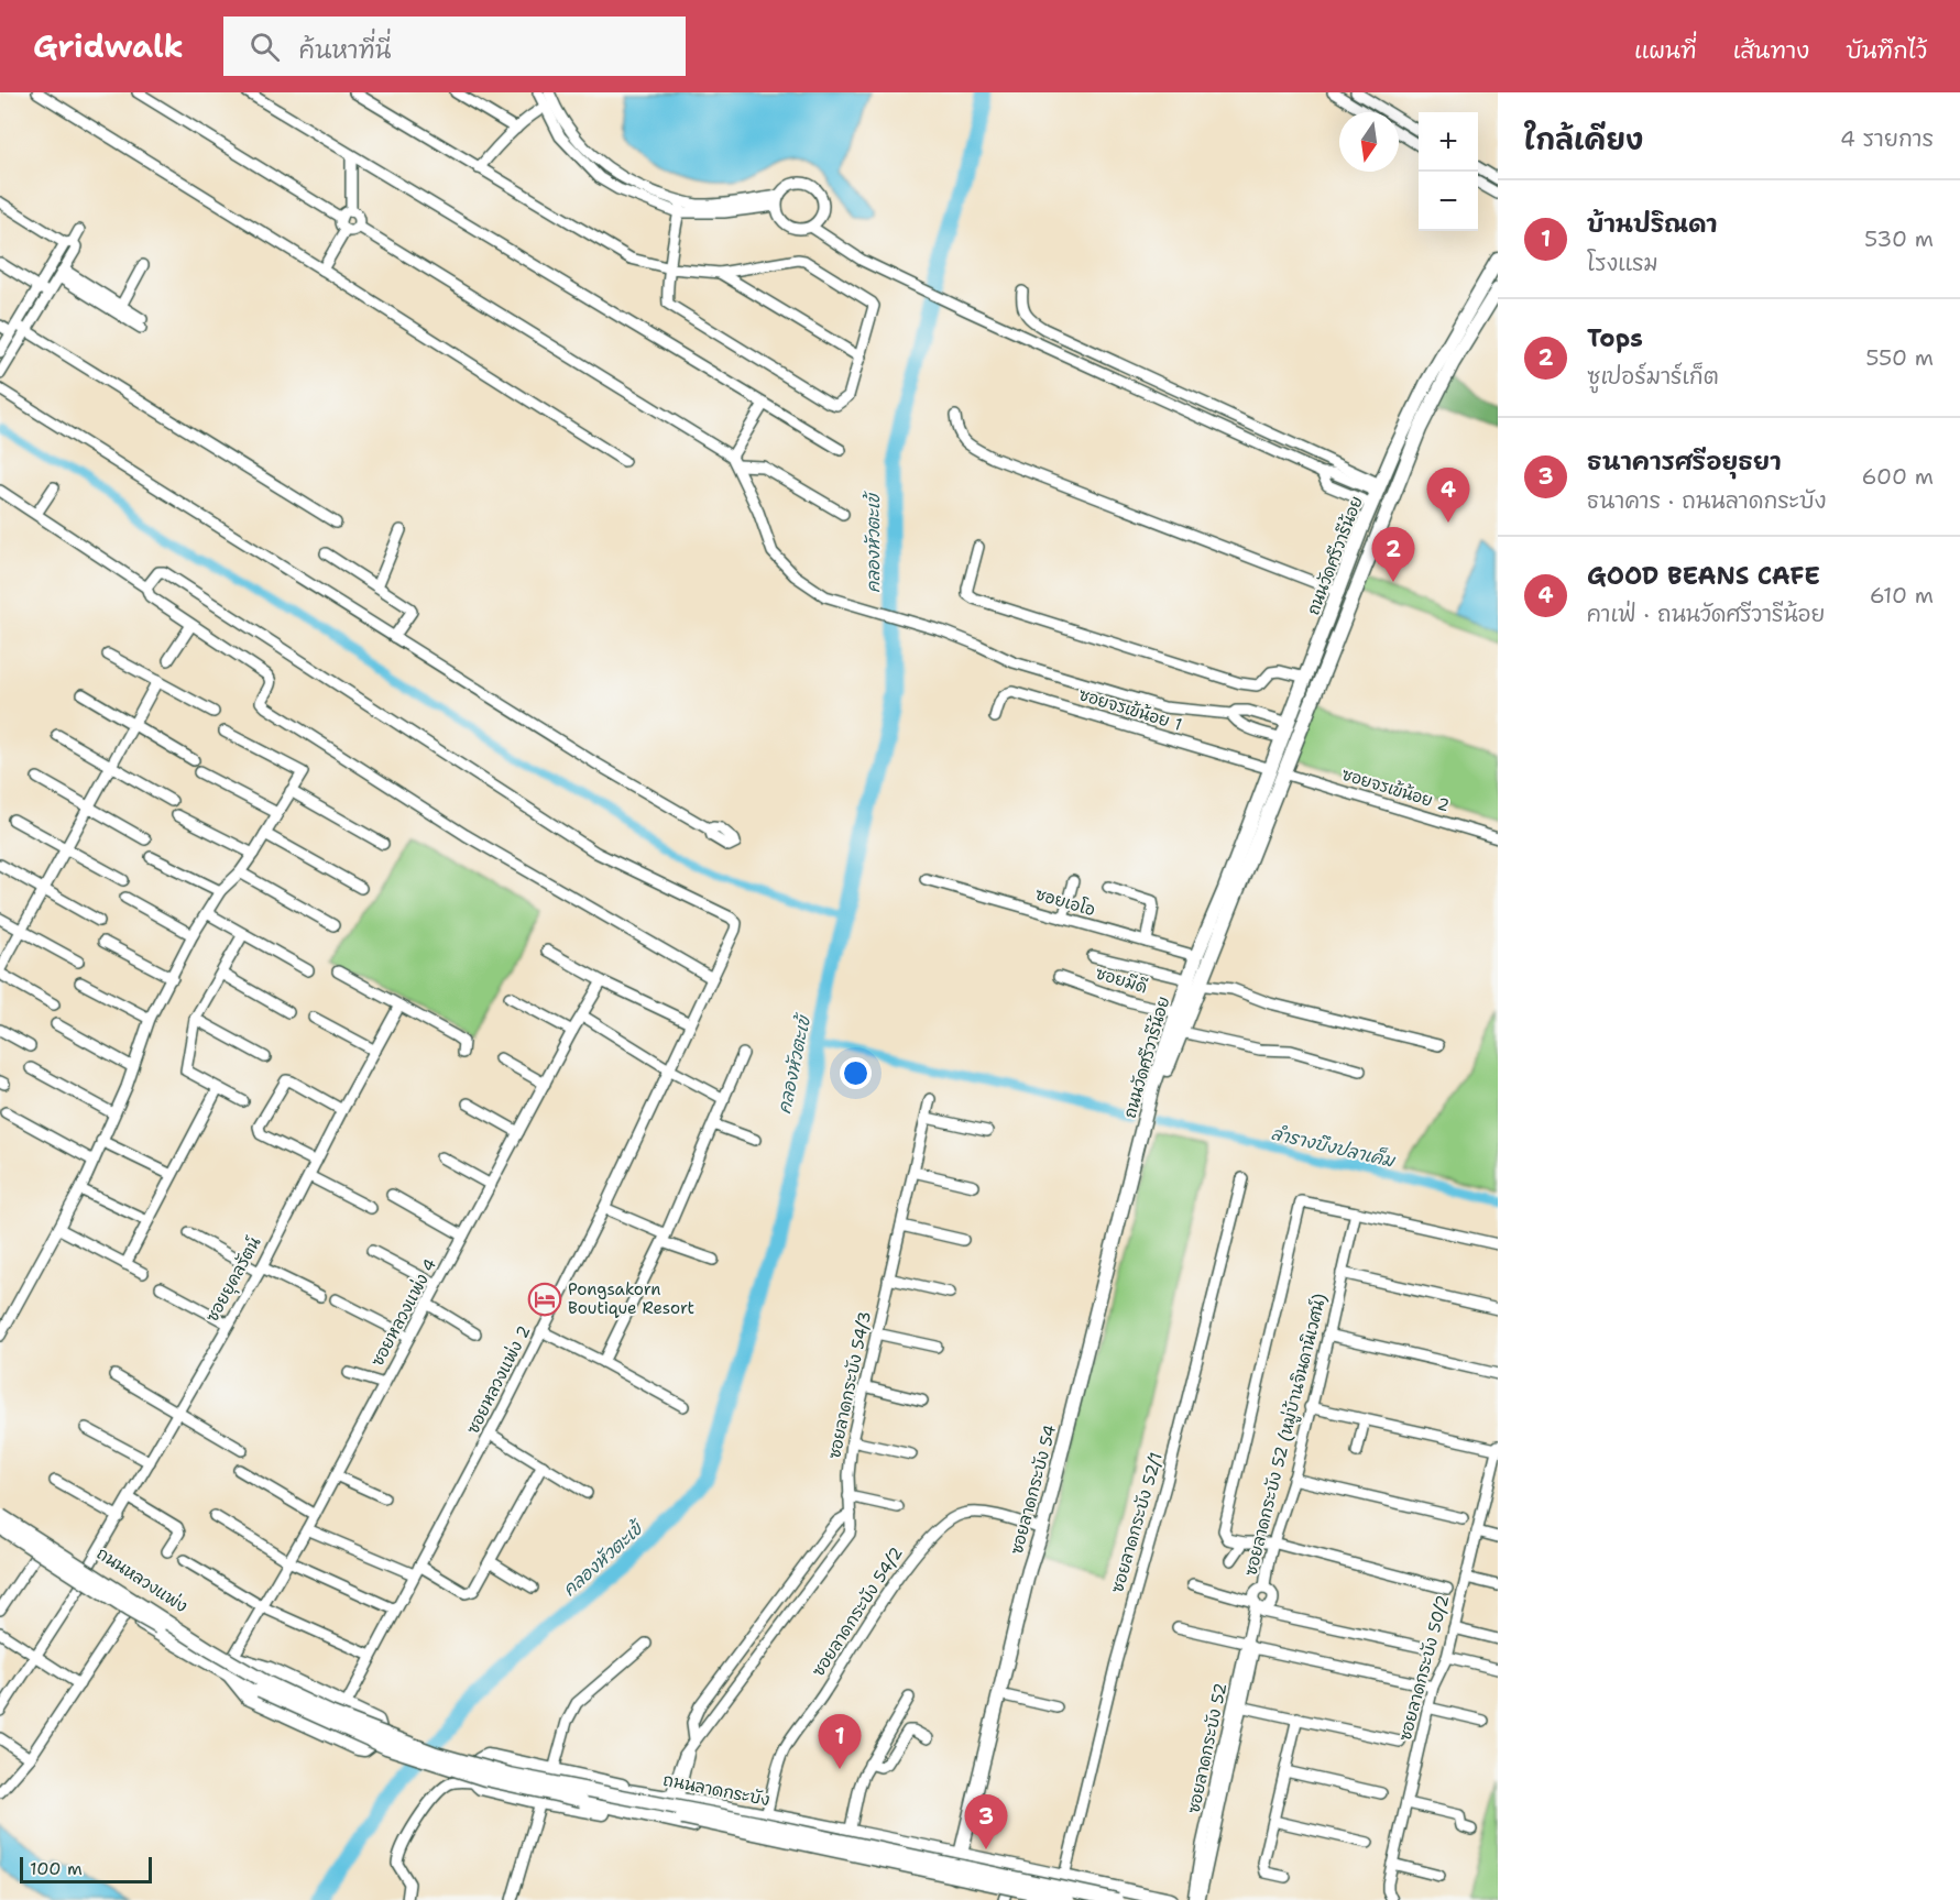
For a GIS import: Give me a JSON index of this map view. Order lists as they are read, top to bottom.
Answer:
{
  "streets": {
    "main road": [
      "ถนนวัดศรีวารีน้อย",
      "ซอยลาดกระบัง 54",
      "ถนนหลวงแพ่ง",
      "ถนนลาดกระบัง"
    ],
    "street": [
      "ซอยจรเข้น้อย 1",
      "ซอยจรเข้น้อย 2",
      "ซอยเอโอ",
      "ซอยมีดี",
      "ซอยยุคลรัตน์",
      "ซอยหลวงแพ่ง 4",
      "ซอยหลวงแพ่ง 2",
      "ซอยลาดกระบัง 54/3",
      "ซอยลาดกระบัง 52 (หมู่บ้านจินดานิเวศน์)",
      "ซอยลาดกระบัง 52/1",
      "ซอยลาดกระบัง 54/2",
      "ซอยลาดกระบัง 50/2",
      "ซอยลาดกระบัง 52"
    ]
  },
  "crossings": [
    ["ถนนวัดศรีวารีน้อย", "ซอยจรเข้น้อย 1"],
    ["ถนนวัดศรีวารีน้อย", "ซอยจรเข้น้อย 2"],
    ["ถนนวัดศรีวารีน้อย", "ซอยเอโอ"],
    ["ถนนวัดศรีวารีน้อย", "ซอยมีดี"],
    ["ถนนวัดศรีวารีน้อย", "ซอยลาดกระบัง 54"],
    ["ซอยจรเข้น้อย 1", "ซอยจรเข้น้อย 2"],
    ["ซอยยุคลรัตน์", "ถนนหลวงแพ่ง"],
    ["ซอยหลวงแพ่ง 4", "ถนนหลวงแพ่ง"],
    ["ซอยลาดกระบัง 54/3", "ถนนลาดกระบัง"],
    ["ซอยลาดกระบัง 52 (หมู่บ้านจินดานิเวศน์)", "ซอยลาดกระบัง 52"],
    ["ซอยลาดกระบัง 54", "ซอยลาดกระบัง 54/2"],
    ["ซอยลาดกระบัง 54", "ถนนลาดกระบัง"],
    ["ซอยลาดกระบัง 52/1", "ถนนลาดกระบัง"],
    ["ถนนหลวงแพ่ง", "ถนนลาดกระบัง"],
    ["ซอยลาดกระบัง 54/2", "ถนนลาดกระบัง"]
  ],
  "water": ["คลองหัวตะเข้", "ลำรางบึงปลาเค็ม"],
  "places": {
    "hotel": ["Pongsakorn Boutique Resort"]
  },
  "scale_bar": "100 m",
  "north": "bottom",
  "page": {
    "header": "Gridwalk",
    "search": "ค้นหาที่นี่",
    "nav": ["แผนที่", "เส้นทาง", "บันทึกไว้"],
    "heading": ["ใกล้เคียง", "4 รายการ"],
    "map_buttons": ["+", "−"],
    "list": [
      {
        "mark": "1",
        "name": "บ้านปริณดา",
        "note": "โรงแรม",
        "value": "530 m"
      },
      {
        "mark": "2",
        "name": "Tops",
        "note": "ซูเปอร์มาร์เก็ต",
        "value": "550 m"
      },
      {
        "mark": "3",
        "name": "ธนาคารศรีอยุธยา",
        "note": "ธนาคาร · ถนนลาดกระบัง",
        "value": "600 m"
      },
      {
        "mark": "4",
        "name": "GOOD BEANS CAFE",
        "note": "คาเฟ่ · ถนนวัดศรีวารีน้อย",
        "value": "610 m"
      }
    ],
    "pins": [
      "4",
      "2",
      "1",
      "3"
    ],
    "scale": "100 m"
  }
}
